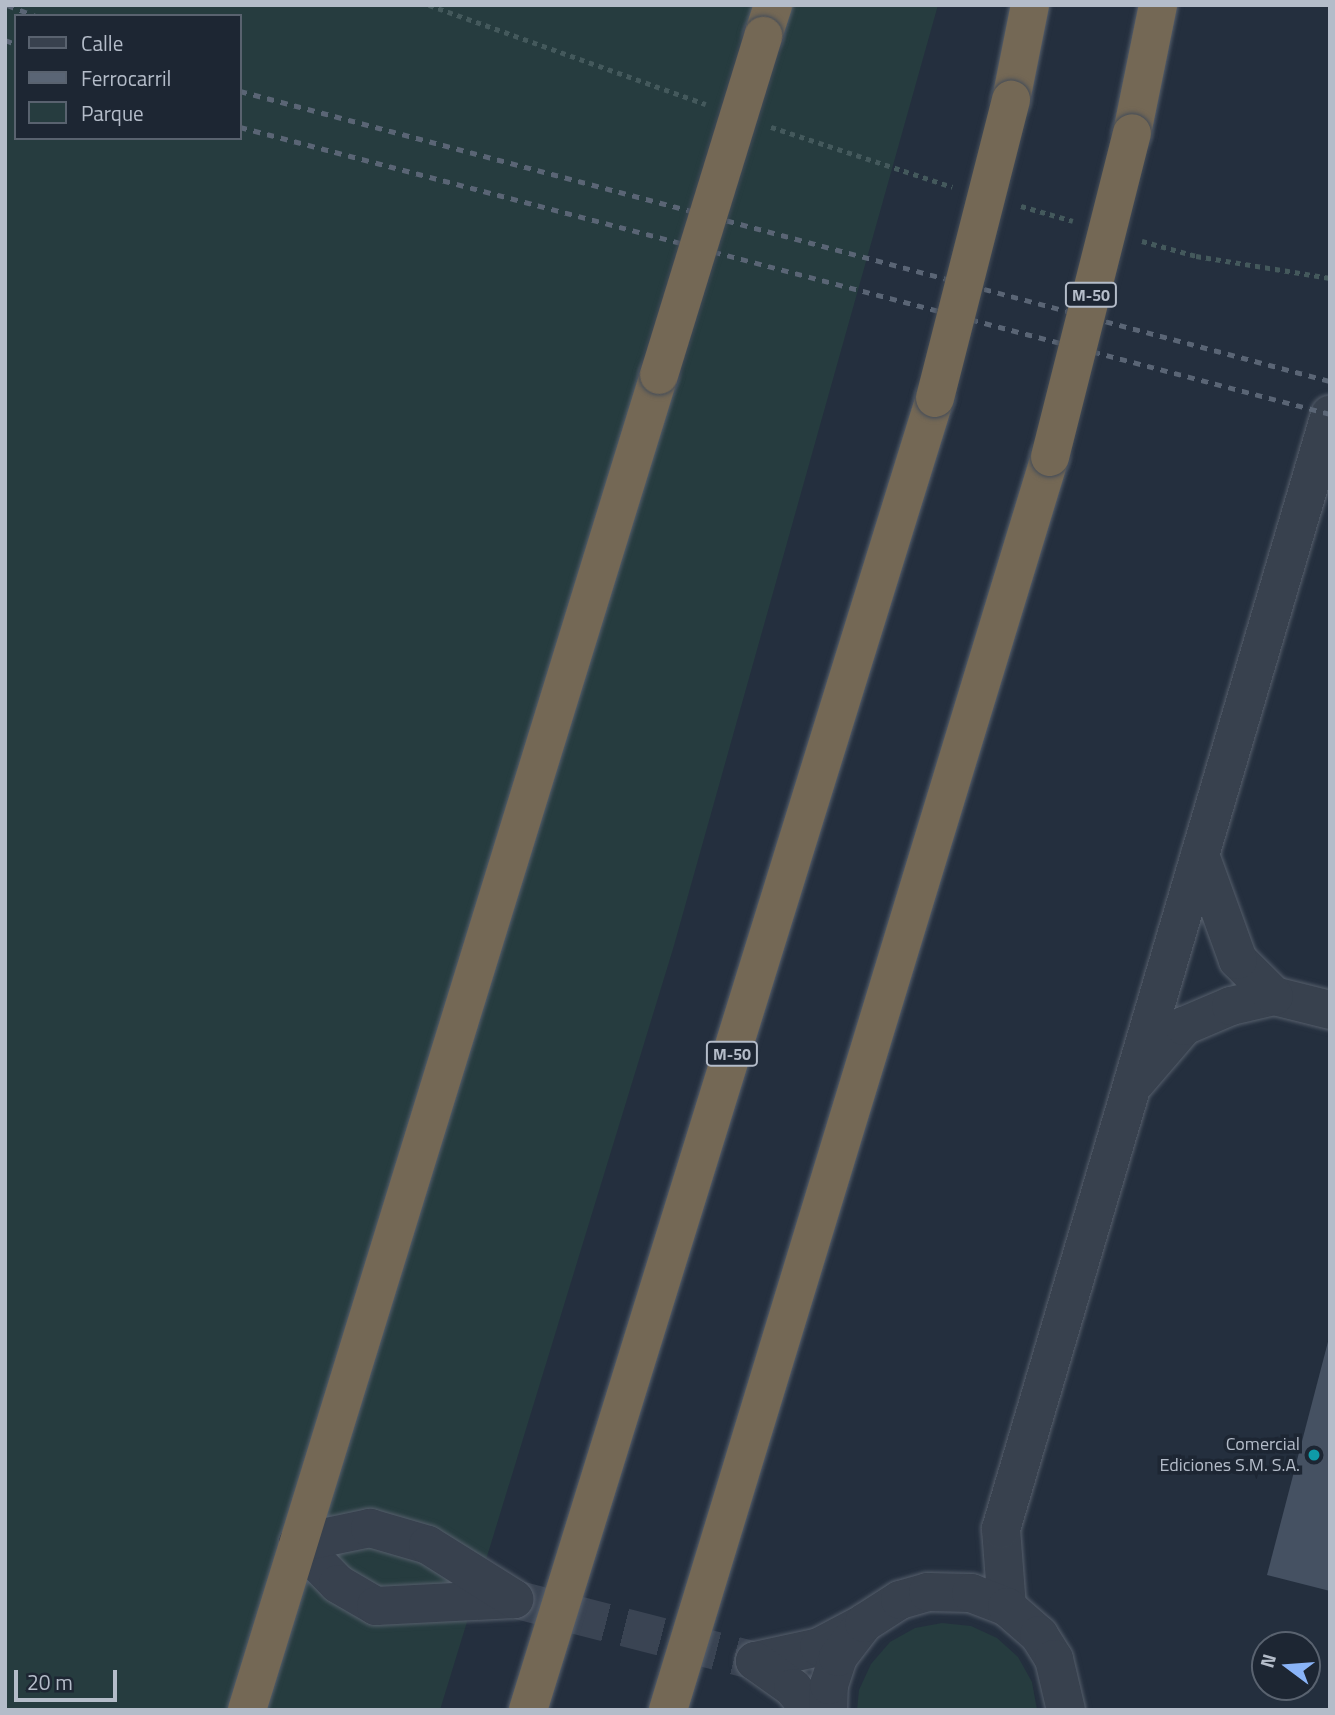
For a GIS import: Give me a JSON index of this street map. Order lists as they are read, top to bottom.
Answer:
{
  "streets": {
    "highway": ["M-50"]
  },
  "places": ["Comercial Ediciones S.M. S.A."],
  "legend": ["Calle", "Ferrocarril", "Parque"],
  "scale_bar": "20 m",
  "north": "left"
}
